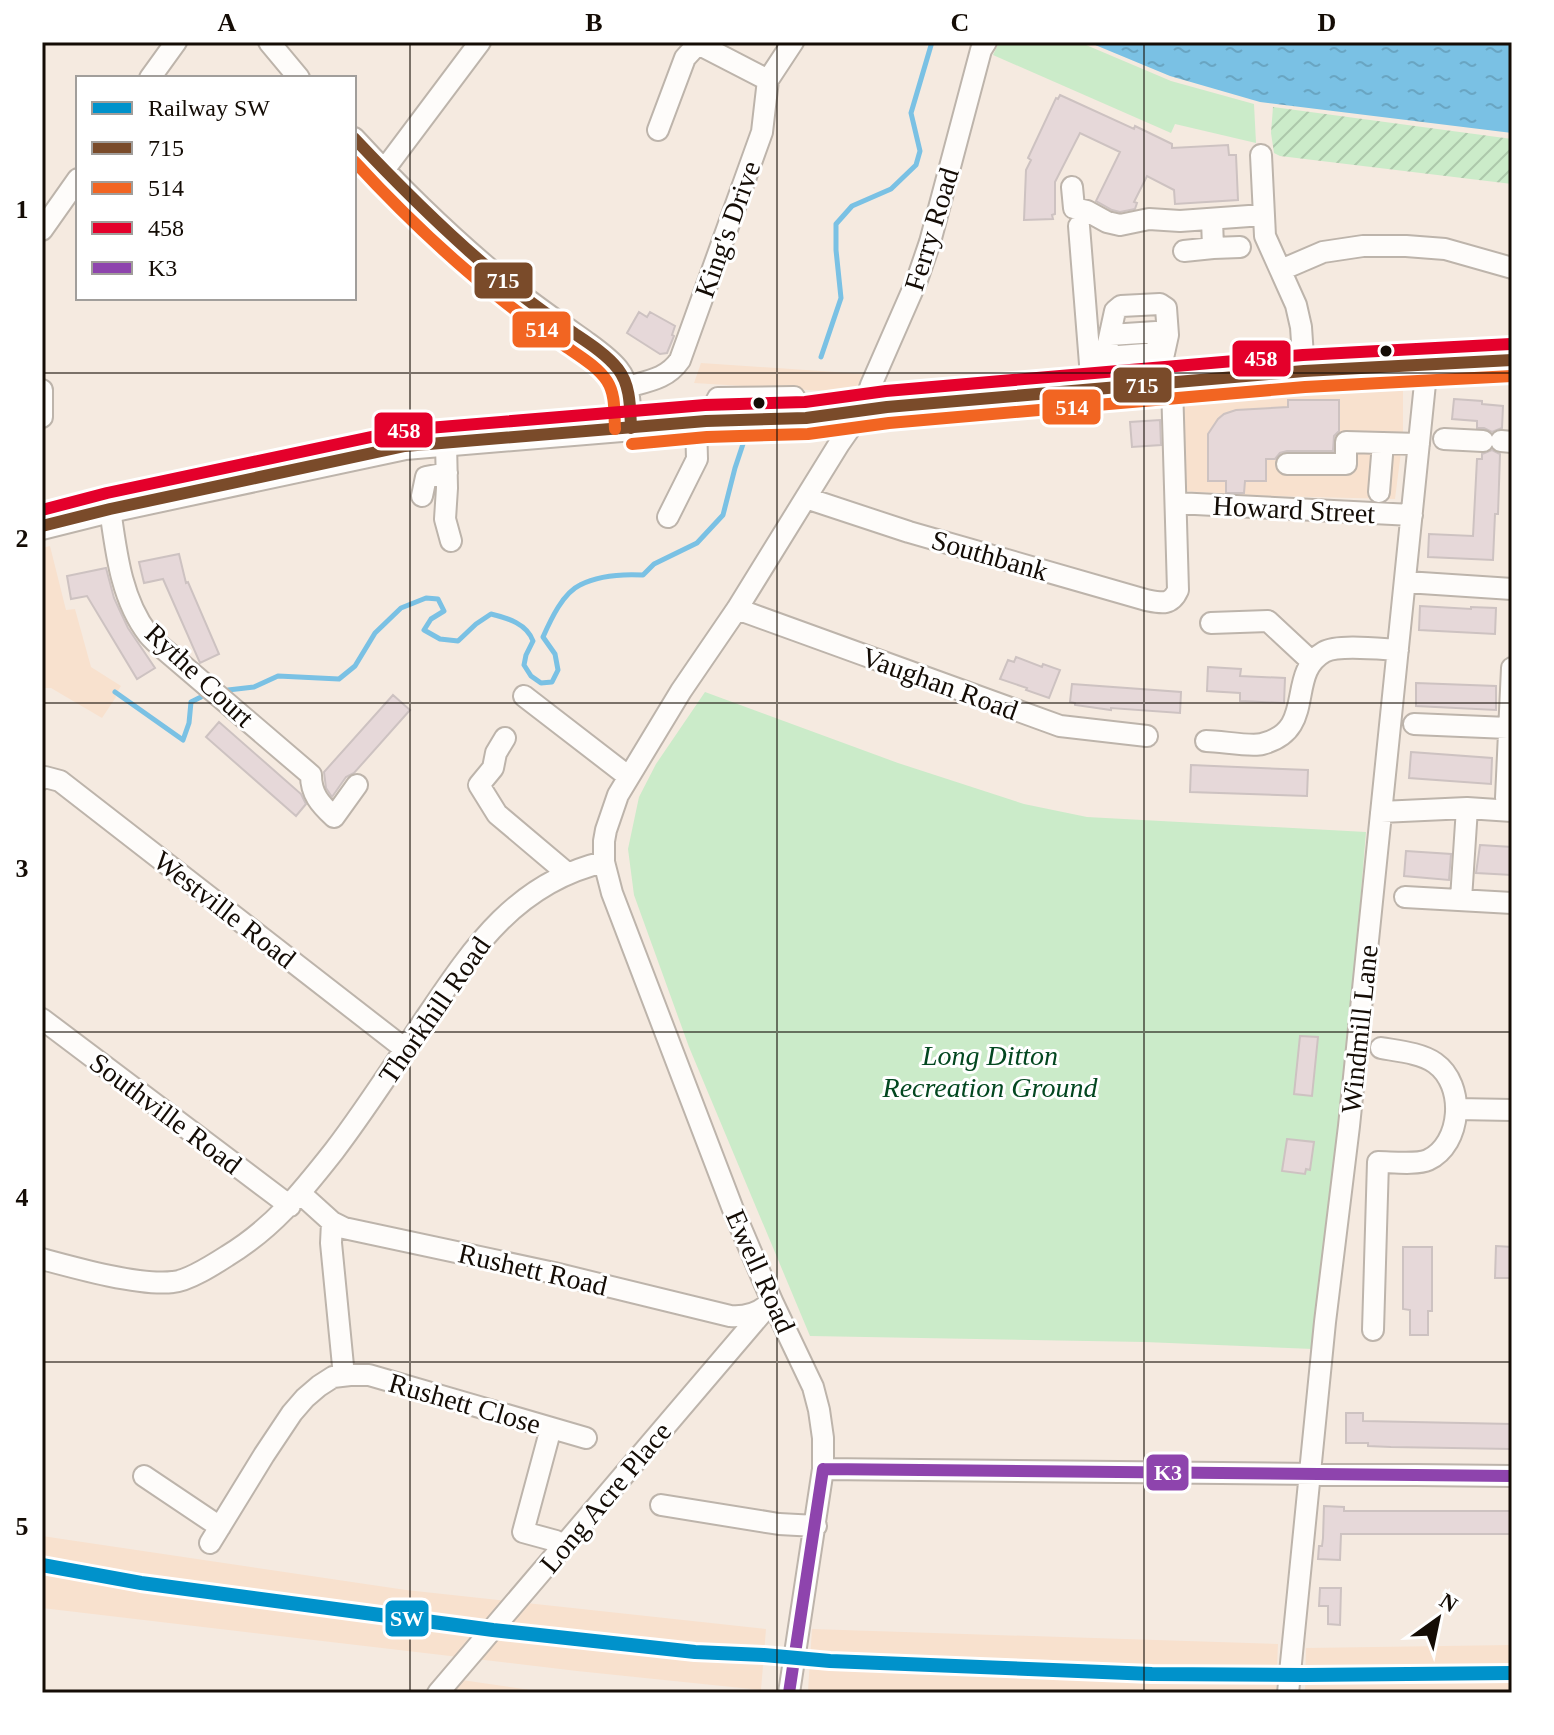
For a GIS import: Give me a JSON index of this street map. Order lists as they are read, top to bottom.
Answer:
{
  "streets": {
    "street": [
      "King's Drive",
      "Ferry Road",
      "Howard Street",
      "Southbank",
      "Rythe Court",
      "Vaughan Road",
      "Westville Road",
      "Thorkhill Road",
      "Windmill Lane",
      "Southville Road",
      "Rushett Road",
      "Ewell Road",
      "Rushett Close",
      "Long Acre Place"
    ]
  },
  "crossings": [
    ["Howard Street", "Southbank"],
    ["Howard Street", "Windmill Lane"],
    ["Westville Road", "Thorkhill Road"],
    ["Thorkhill Road", "Southville Road"],
    ["Thorkhill Road", "Rushett Road"],
    ["Thorkhill Road", "Ewell Road"],
    ["Southville Road", "Rushett Road"],
    ["Rushett Road", "Ewell Road"],
    ["Rushett Road", "Long Acre Place"],
    ["Ewell Road", "Long Acre Place"]
  ],
  "parks": ["Long Ditton Recreation Ground"],
  "lines": [
    "transit line 715",
    "transit line 514",
    "transit line 458",
    "transit line K3",
    "rail line SW"
  ],
  "legend": [
    "Railway SW",
    "715",
    "514",
    "458",
    "K3"
  ],
  "north": "top right",
  "grid": {
    "columns": [
      "A",
      "B",
      "C",
      "D"
    ],
    "rows": [
      "1",
      "2",
      "3",
      "4",
      "5"
    ]
  }
}
